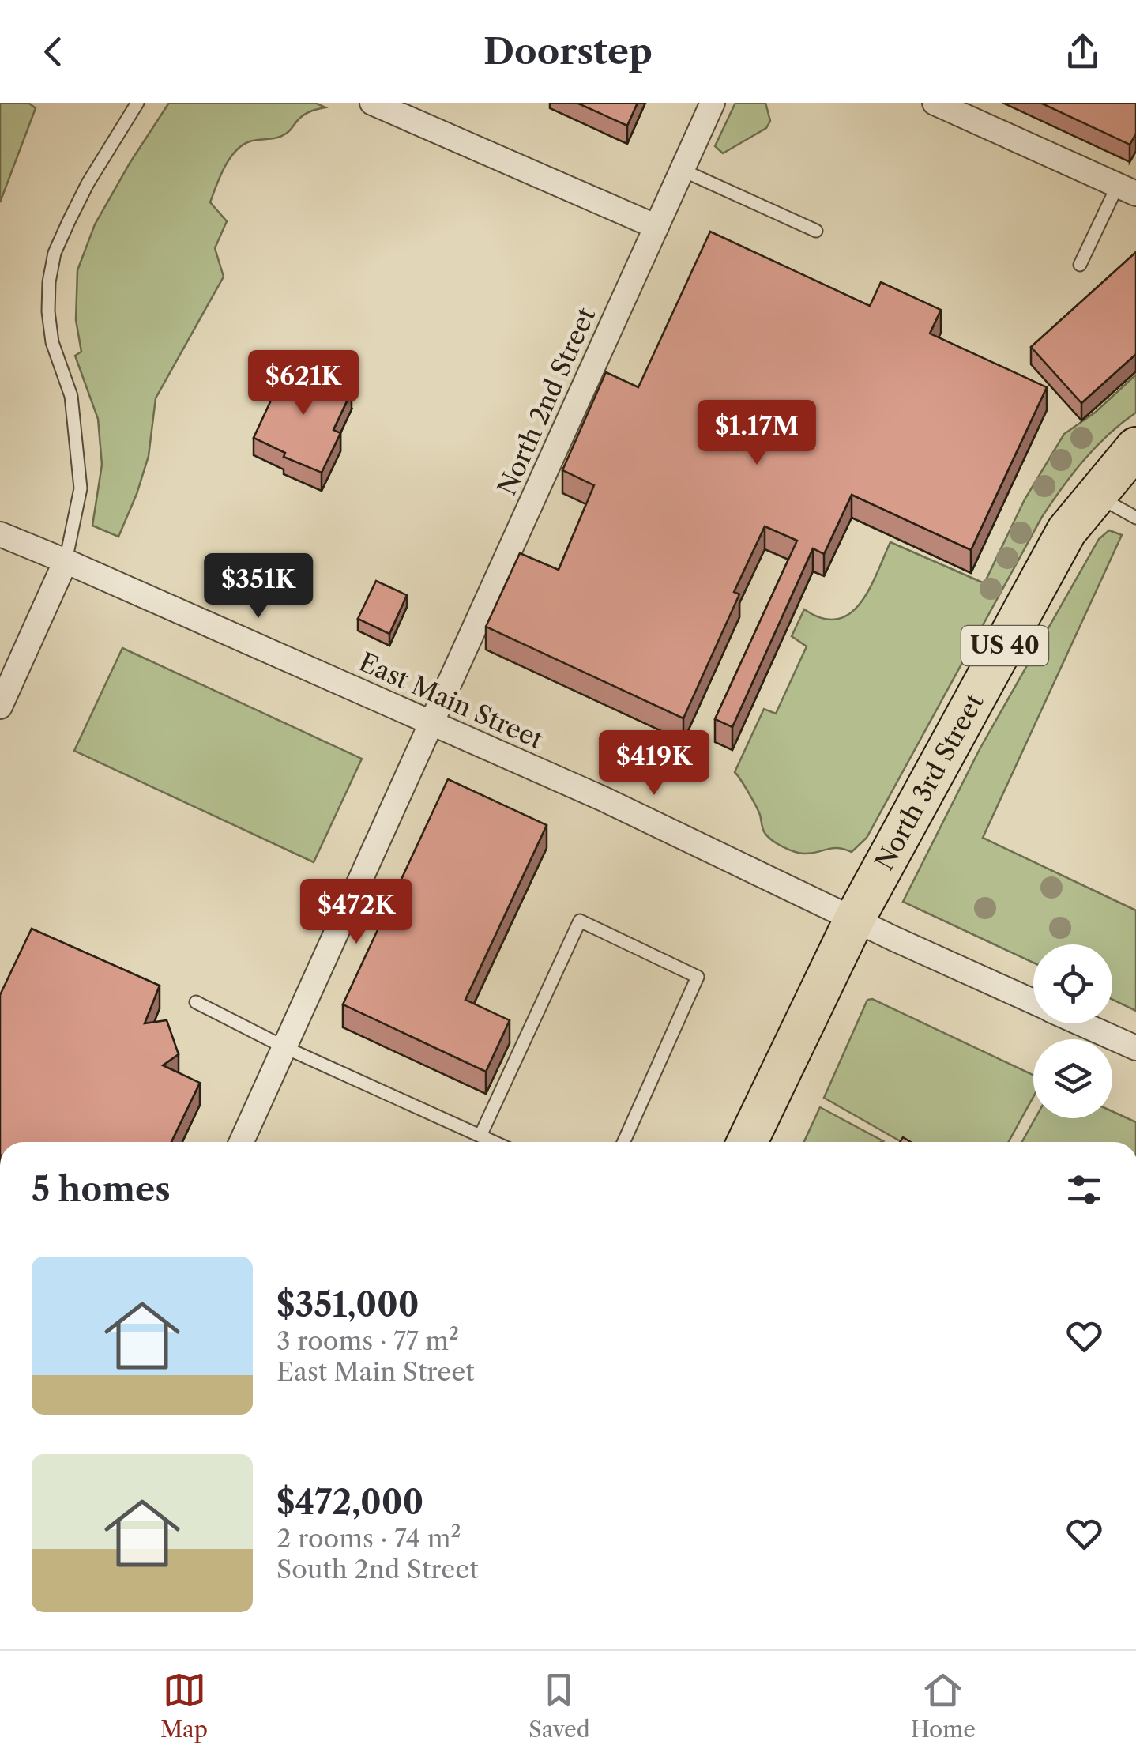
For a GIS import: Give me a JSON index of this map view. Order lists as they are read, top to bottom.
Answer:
{
  "streets": {
    "main road": ["US 40", "North 3rd Street"],
    "street": ["North 2nd Street", "East Main Street"]
  },
  "crossings": [
    ["North 2nd Street", "East Main Street"],
    ["US 40", "East Main Street"],
    ["US 40", "North 3rd Street"],
    ["East Main Street", "North 3rd Street"]
  ],
  "page": {
    "header": "Doorstep",
    "price": [
      "$621K",
      "$1.17M",
      "$351K",
      "$419K",
      "$472K"
    ],
    "heading": "5 homes",
    "list": [
      {
        "name": "$351,000",
        "note": "3 rooms · 77 m² · East Main Street"
      },
      {
        "name": "$472,000",
        "note": "2 rooms · 74 m² · South 2nd Street"
      }
    ],
    "tabs": ["Map", "Saved", "Home"]
  }
}
